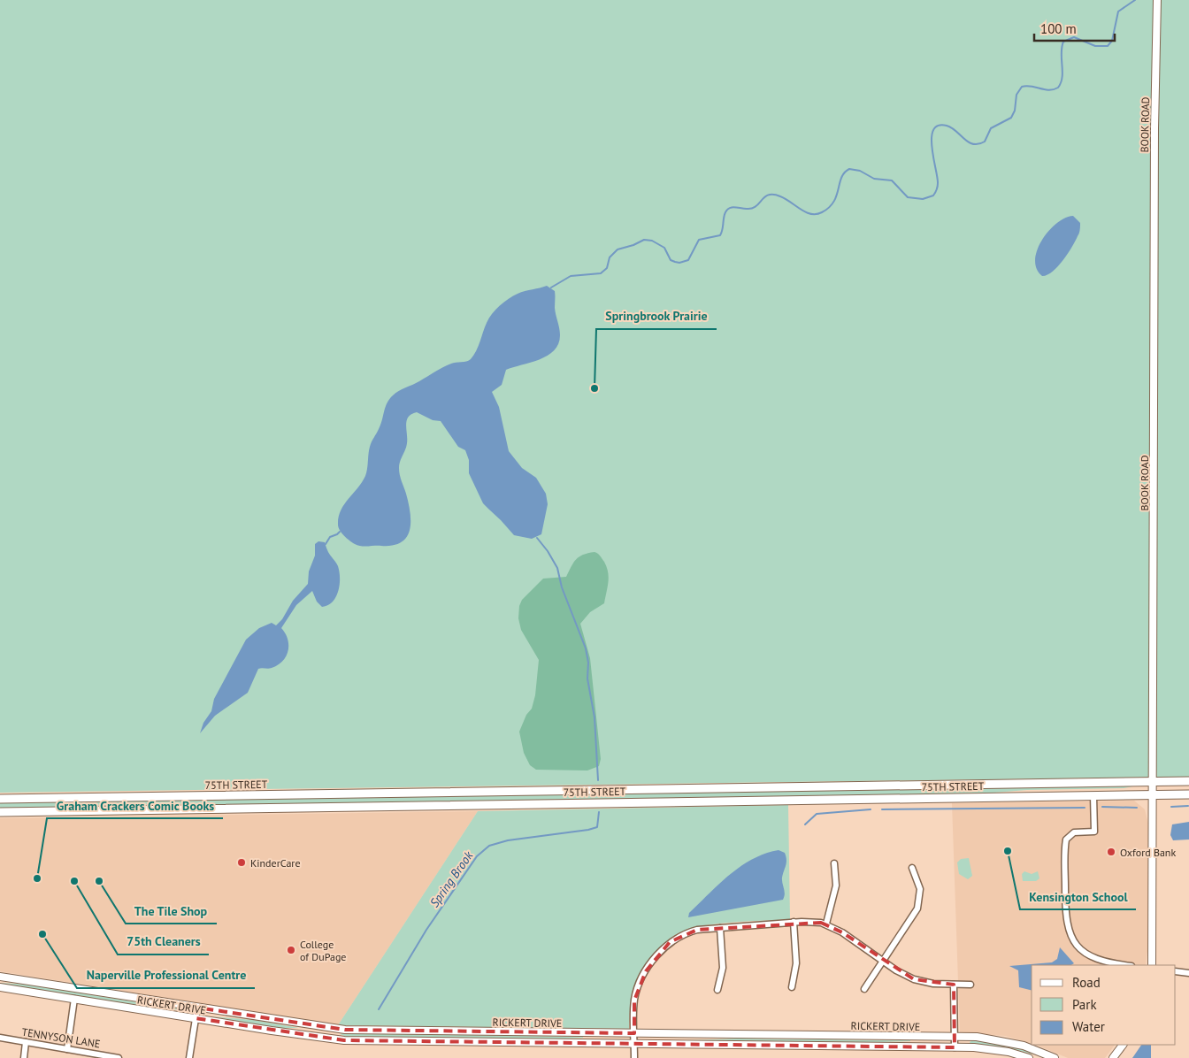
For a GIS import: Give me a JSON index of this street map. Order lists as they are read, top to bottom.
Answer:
{
  "streets": {
    "main road": ["75TH STREET"],
    "street": ["BOOK ROAD", "RICKERT DRIVE", "TENNYSON LANE"]
  },
  "crossings": [
    ["BOOK ROAD", "75TH STREET"]
  ],
  "water": ["Spring Brook"],
  "places": [
    "Springbrook Prairie",
    "Kensington School",
    "Oxford Bank",
    "KinderCare",
    "Graham Crackers Comic Books",
    "75th Cleaners",
    "The Tile Shop",
    "Naperville Professional Centre",
    "College of DuPage"
  ],
  "legend": ["Road", "Park", "Water"],
  "scale_bar": "100 m"
}
